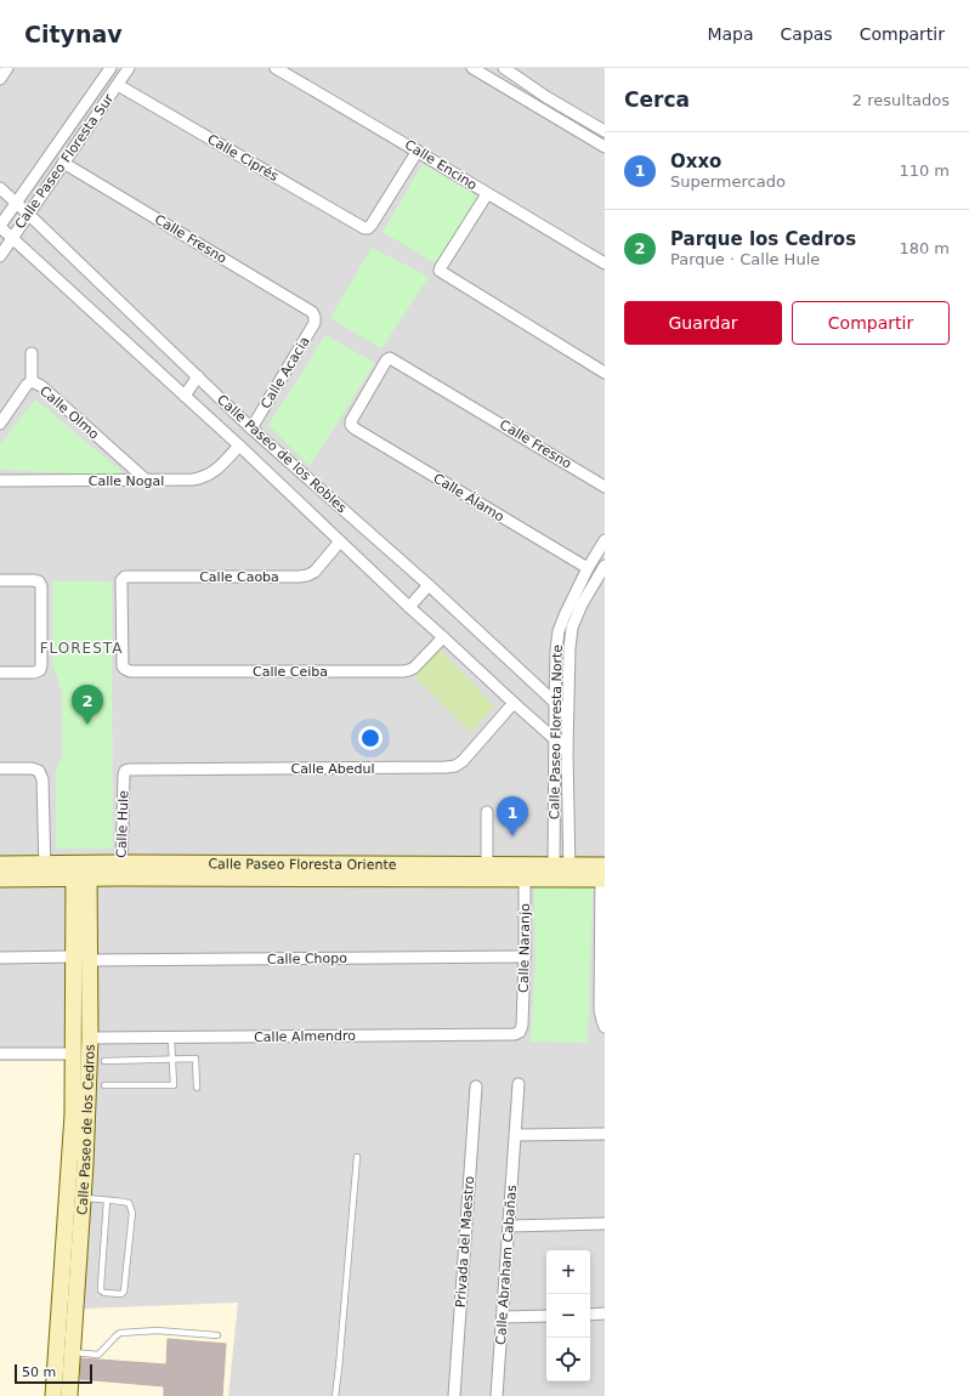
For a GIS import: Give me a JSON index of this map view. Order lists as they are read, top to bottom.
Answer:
{
  "streets": {
    "main road": ["Calle Paseo Floresta Oriente", "Calle Paseo de los Cedros"],
    "street": [
      "Calle Ciprés",
      "Calle Paseo Floresta Sur",
      "Calle Encino",
      "Calle Fresno",
      "Calle Acacia",
      "Calle Olmo",
      "Calle Paseo de los Robles",
      "Calle Nogal",
      "Calle Álamo",
      "Calle Caoba",
      "Calle Ceiba",
      "Calle Paseo Floresta Norte",
      "Calle Abedul",
      "Calle Hule",
      "Calle Naranjo",
      "Calle Chopo",
      "Calle Almendro",
      "Privada del Maestro",
      "Calle Abraham Cabañas"
    ]
  },
  "crossings": [
    ["Calle Ciprés", "Calle Paseo Floresta Sur"],
    ["Calle Ciprés", "Calle Encino"],
    ["Calle Paseo Floresta Sur", "Calle Fresno"],
    ["Calle Paseo Floresta Sur", "Calle Paseo de los Robles"],
    ["Calle Fresno", "Calle Acacia"],
    ["Calle Fresno", "Calle Álamo"],
    ["Calle Acacia", "Calle Paseo de los Robles"],
    ["Calle Olmo", "Calle Nogal"],
    ["Calle Paseo de los Robles", "Calle Nogal"],
    ["Calle Paseo de los Robles", "Calle Caoba"],
    ["Calle Paseo de los Robles", "Calle Ceiba"],
    ["Calle Paseo de los Robles", "Calle Paseo Floresta Norte"],
    ["Calle Paseo de los Robles", "Calle Abedul"],
    ["Calle Álamo", "Calle Paseo Floresta Norte"],
    ["Calle Caoba", "Calle Ceiba"],
    ["Calle Paseo Floresta Norte", "Calle Paseo Floresta Oriente"],
    ["Calle Abedul", "Calle Hule"],
    ["Calle Hule", "Calle Paseo Floresta Oriente"],
    ["Calle Paseo Floresta Oriente", "Calle Naranjo"],
    ["Calle Paseo Floresta Oriente", "Calle Paseo de los Cedros"],
    ["Calle Naranjo", "Calle Chopo"],
    ["Calle Naranjo", "Calle Almendro"],
    ["Calle Chopo", "Calle Paseo de los Cedros"],
    ["Calle Almendro", "Calle Paseo de los Cedros"]
  ],
  "districts": ["FLORESTA"],
  "scale_bar": "50 m",
  "page": {
    "header": "Citynav",
    "nav": ["Mapa", "Capas", "Compartir"],
    "heading": ["Cerca", "2 resultados"],
    "list": [
      {
        "mark": "1",
        "name": "Oxxo",
        "note": "Supermercado",
        "value": "110 m"
      },
      {
        "mark": "2",
        "name": "Parque los Cedros",
        "note": "Parque · Calle Hule",
        "value": "180 m"
      }
    ],
    "buttons": ["Guardar", "Compartir"],
    "pins": ["2", "1"],
    "map_buttons": ["+", "−"],
    "scale": "50 m"
  }
}
